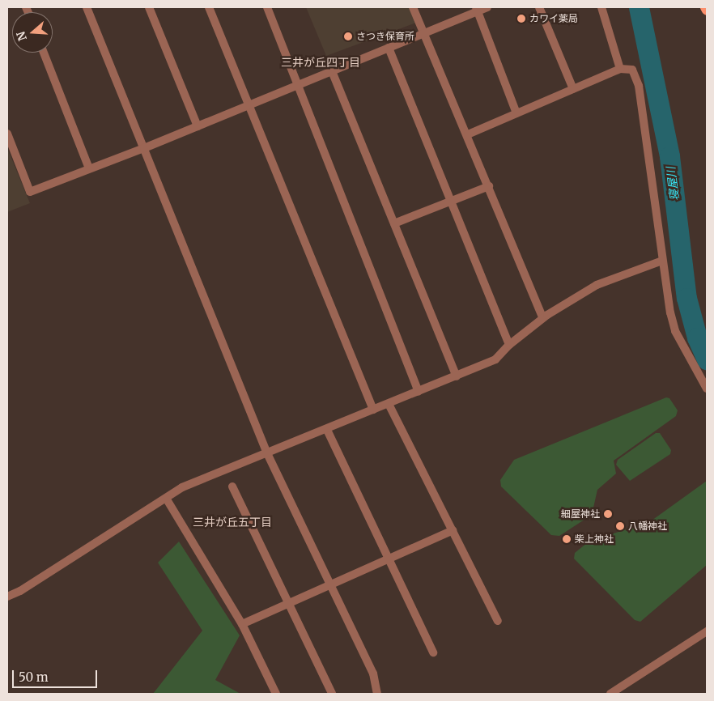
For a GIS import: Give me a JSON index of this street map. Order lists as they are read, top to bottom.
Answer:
{
  "districts": ["三井が丘四丁目", "三井が丘五丁目"],
  "water": ["寝屋川"],
  "places": [
    "カワイ薬局",
    "さつき保育所",
    "細屋神社",
    "八幡神社",
    "柴上神社"
  ],
  "scale_bar": "50 m",
  "north": "left"
}
